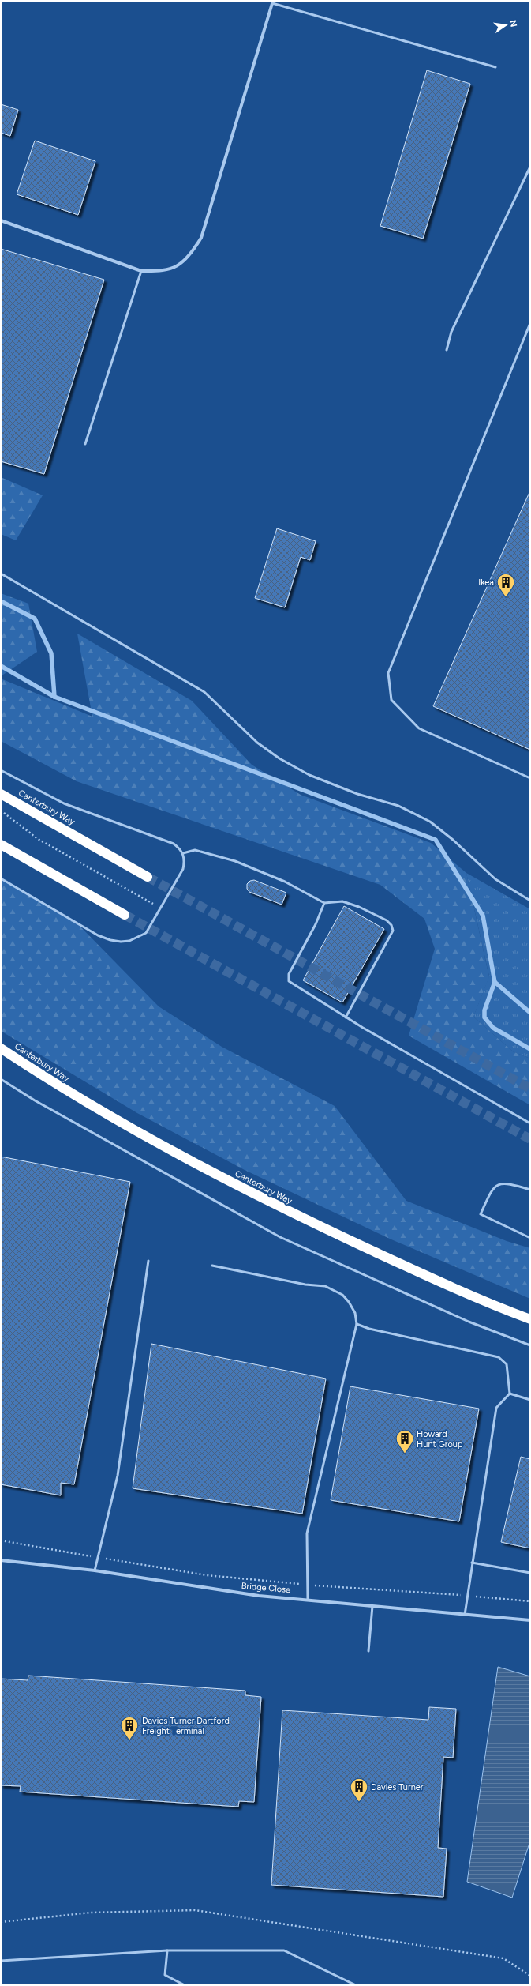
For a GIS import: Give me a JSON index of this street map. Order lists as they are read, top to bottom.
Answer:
{
  "streets": {
    "highway": ["Canterbury Way"],
    "street": ["Bridge Close"]
  },
  "places": {
    "building": [
      "Ikea",
      "Howard Hunt Group",
      "Davies Turner Dartford Freight Terminal",
      "Davies Turner"
    ]
  },
  "north": "right"
}
